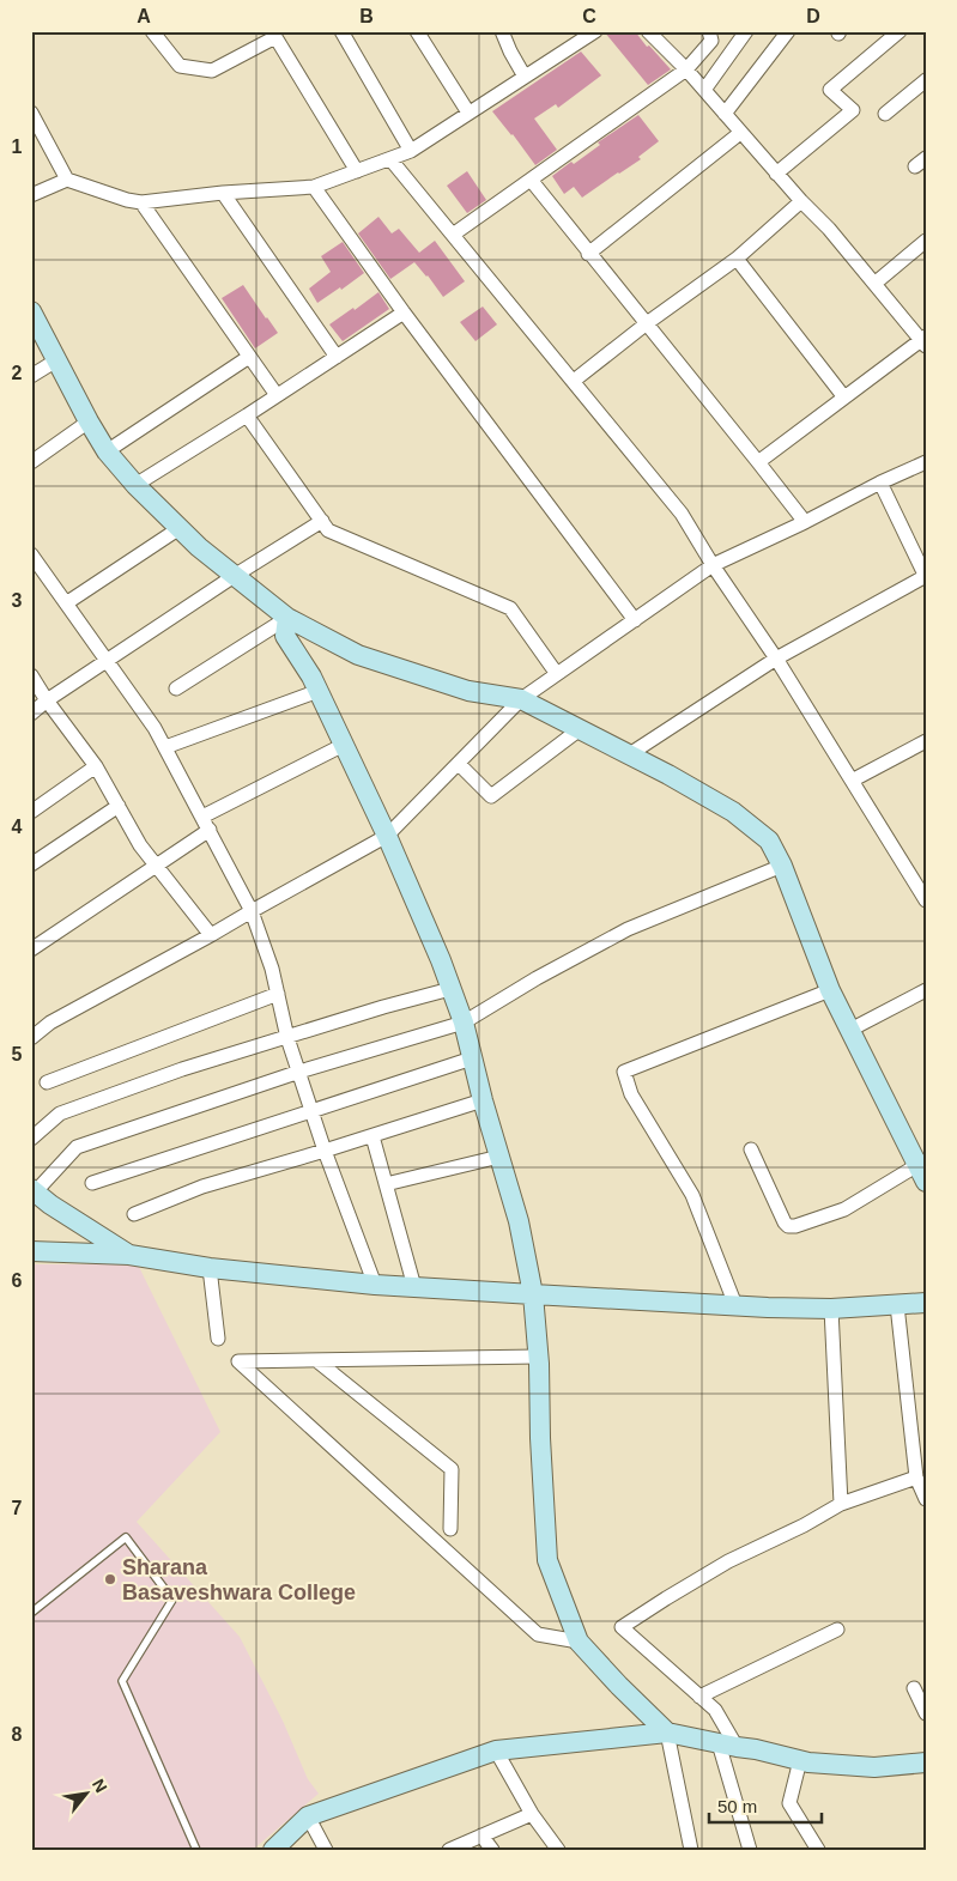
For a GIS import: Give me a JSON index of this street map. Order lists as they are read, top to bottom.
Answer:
{
  "places": ["Sharana Basaveshwara College"],
  "scale_bar": "50 m",
  "north": "top right",
  "grid": {
    "columns": [
      "A",
      "B",
      "C",
      "D"
    ],
    "rows": [
      "1",
      "2",
      "3",
      "4",
      "5",
      "6",
      "7",
      "8"
    ]
  }
}
